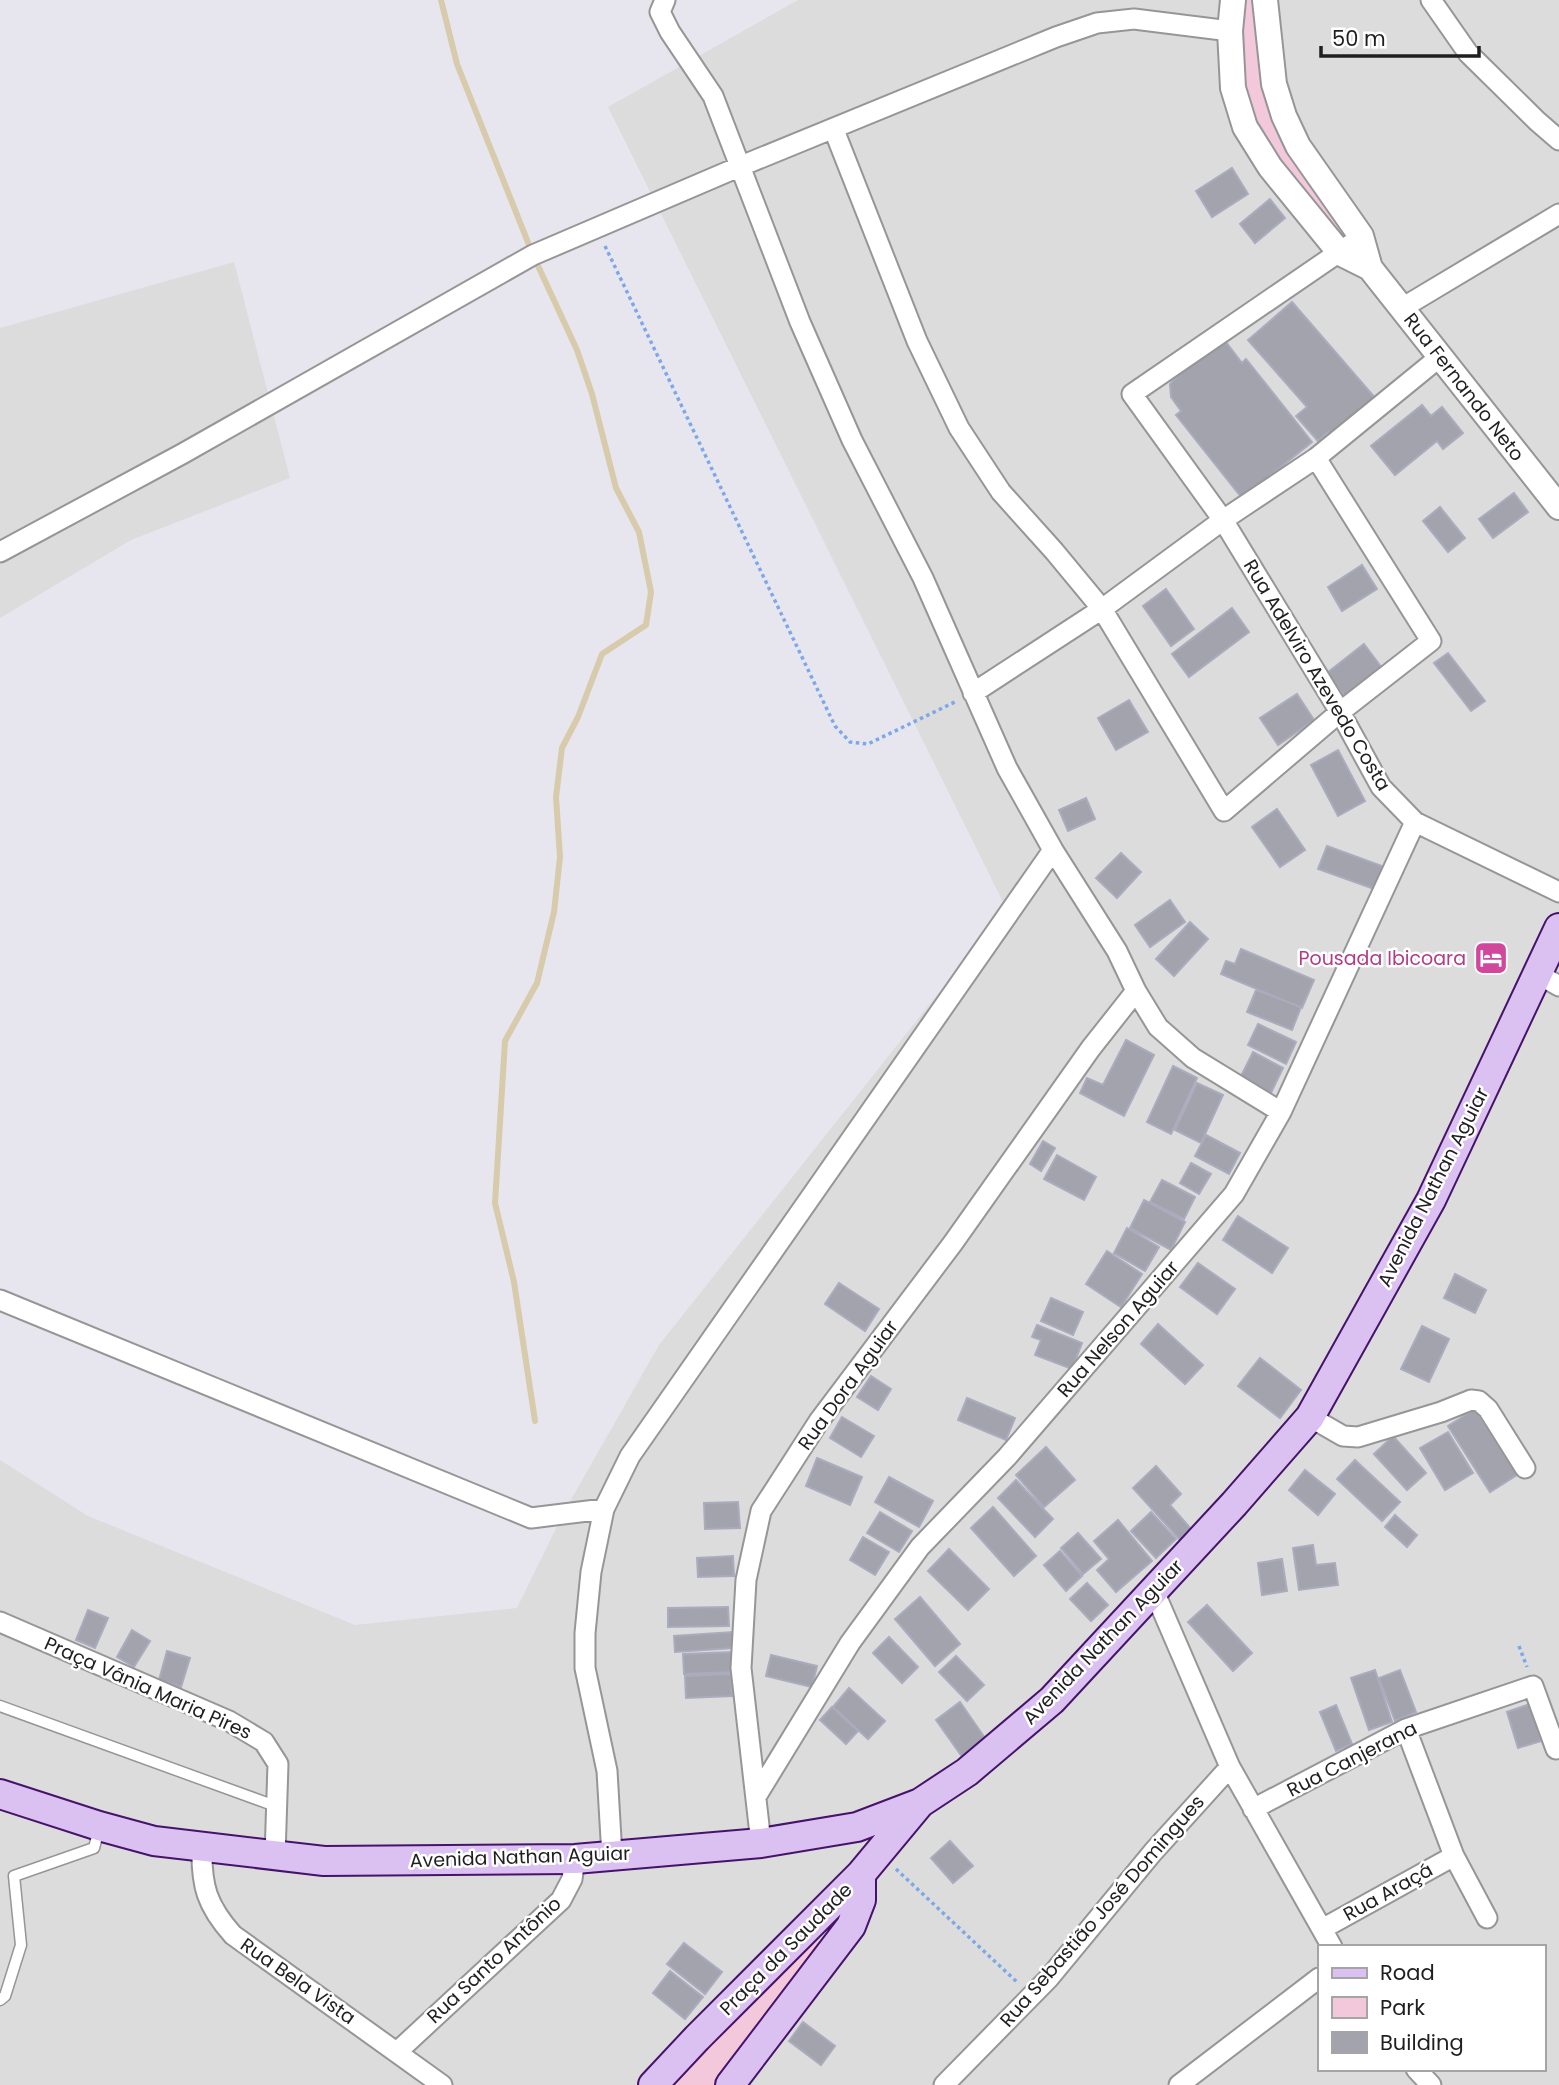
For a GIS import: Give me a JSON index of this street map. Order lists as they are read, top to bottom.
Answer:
{
  "streets": {
    "main road": ["Avenida Nathan Aguiar", "Praça da Saudade"],
    "street": [
      "Rua Fernando Neto",
      "Rua Adelviro Azevedo Costa",
      "Rua Nelson Aguiar",
      "Rua Dora Aguiar",
      "Praça Vânia Maria Pires",
      "Rua Canjerana",
      "Rua Araçá",
      "Rua Sebastião José Domingues",
      "Rua Santo Antônio",
      "Rua Bela Vista"
    ]
  },
  "crossings": [
    ["Rua Fernando Neto", "Rua Adelviro Azevedo Costa"],
    ["Rua Adelviro Azevedo Costa", "Rua Nelson Aguiar"],
    ["Avenida Nathan Aguiar", "Rua Dora Aguiar"],
    ["Avenida Nathan Aguiar", "Praça Vânia Maria Pires"],
    ["Avenida Nathan Aguiar", "Rua Santo Antônio"],
    ["Avenida Nathan Aguiar", "Rua Bela Vista"],
    ["Rua Nelson Aguiar", "Rua Dora Aguiar"],
    ["Rua Santo Antônio", "Rua Bela Vista"]
  ],
  "places": {
    "hotel": ["Pousada Ibicoara"]
  },
  "legend": ["Road", "Park", "Building"],
  "scale_bar": "50 m"
}
